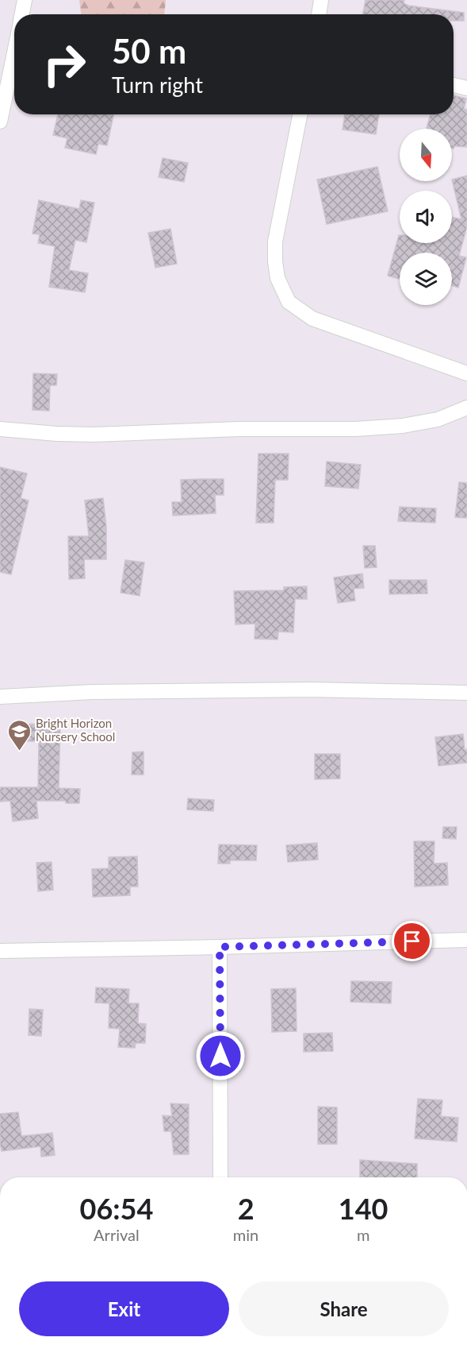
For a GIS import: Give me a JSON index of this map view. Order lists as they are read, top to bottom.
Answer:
{
  "places": {
    "school or university": ["Bright Horizon Nursery School"]
  },
  "north": "bottom",
  "page": {
    "turn": ["50 m", "Turn right"],
    "eta": [
      "06:54",
      "Arrival",
      "2",
      "min",
      "140",
      "m"
    ],
    "buttons": ["Exit", "Share"]
  }
}
